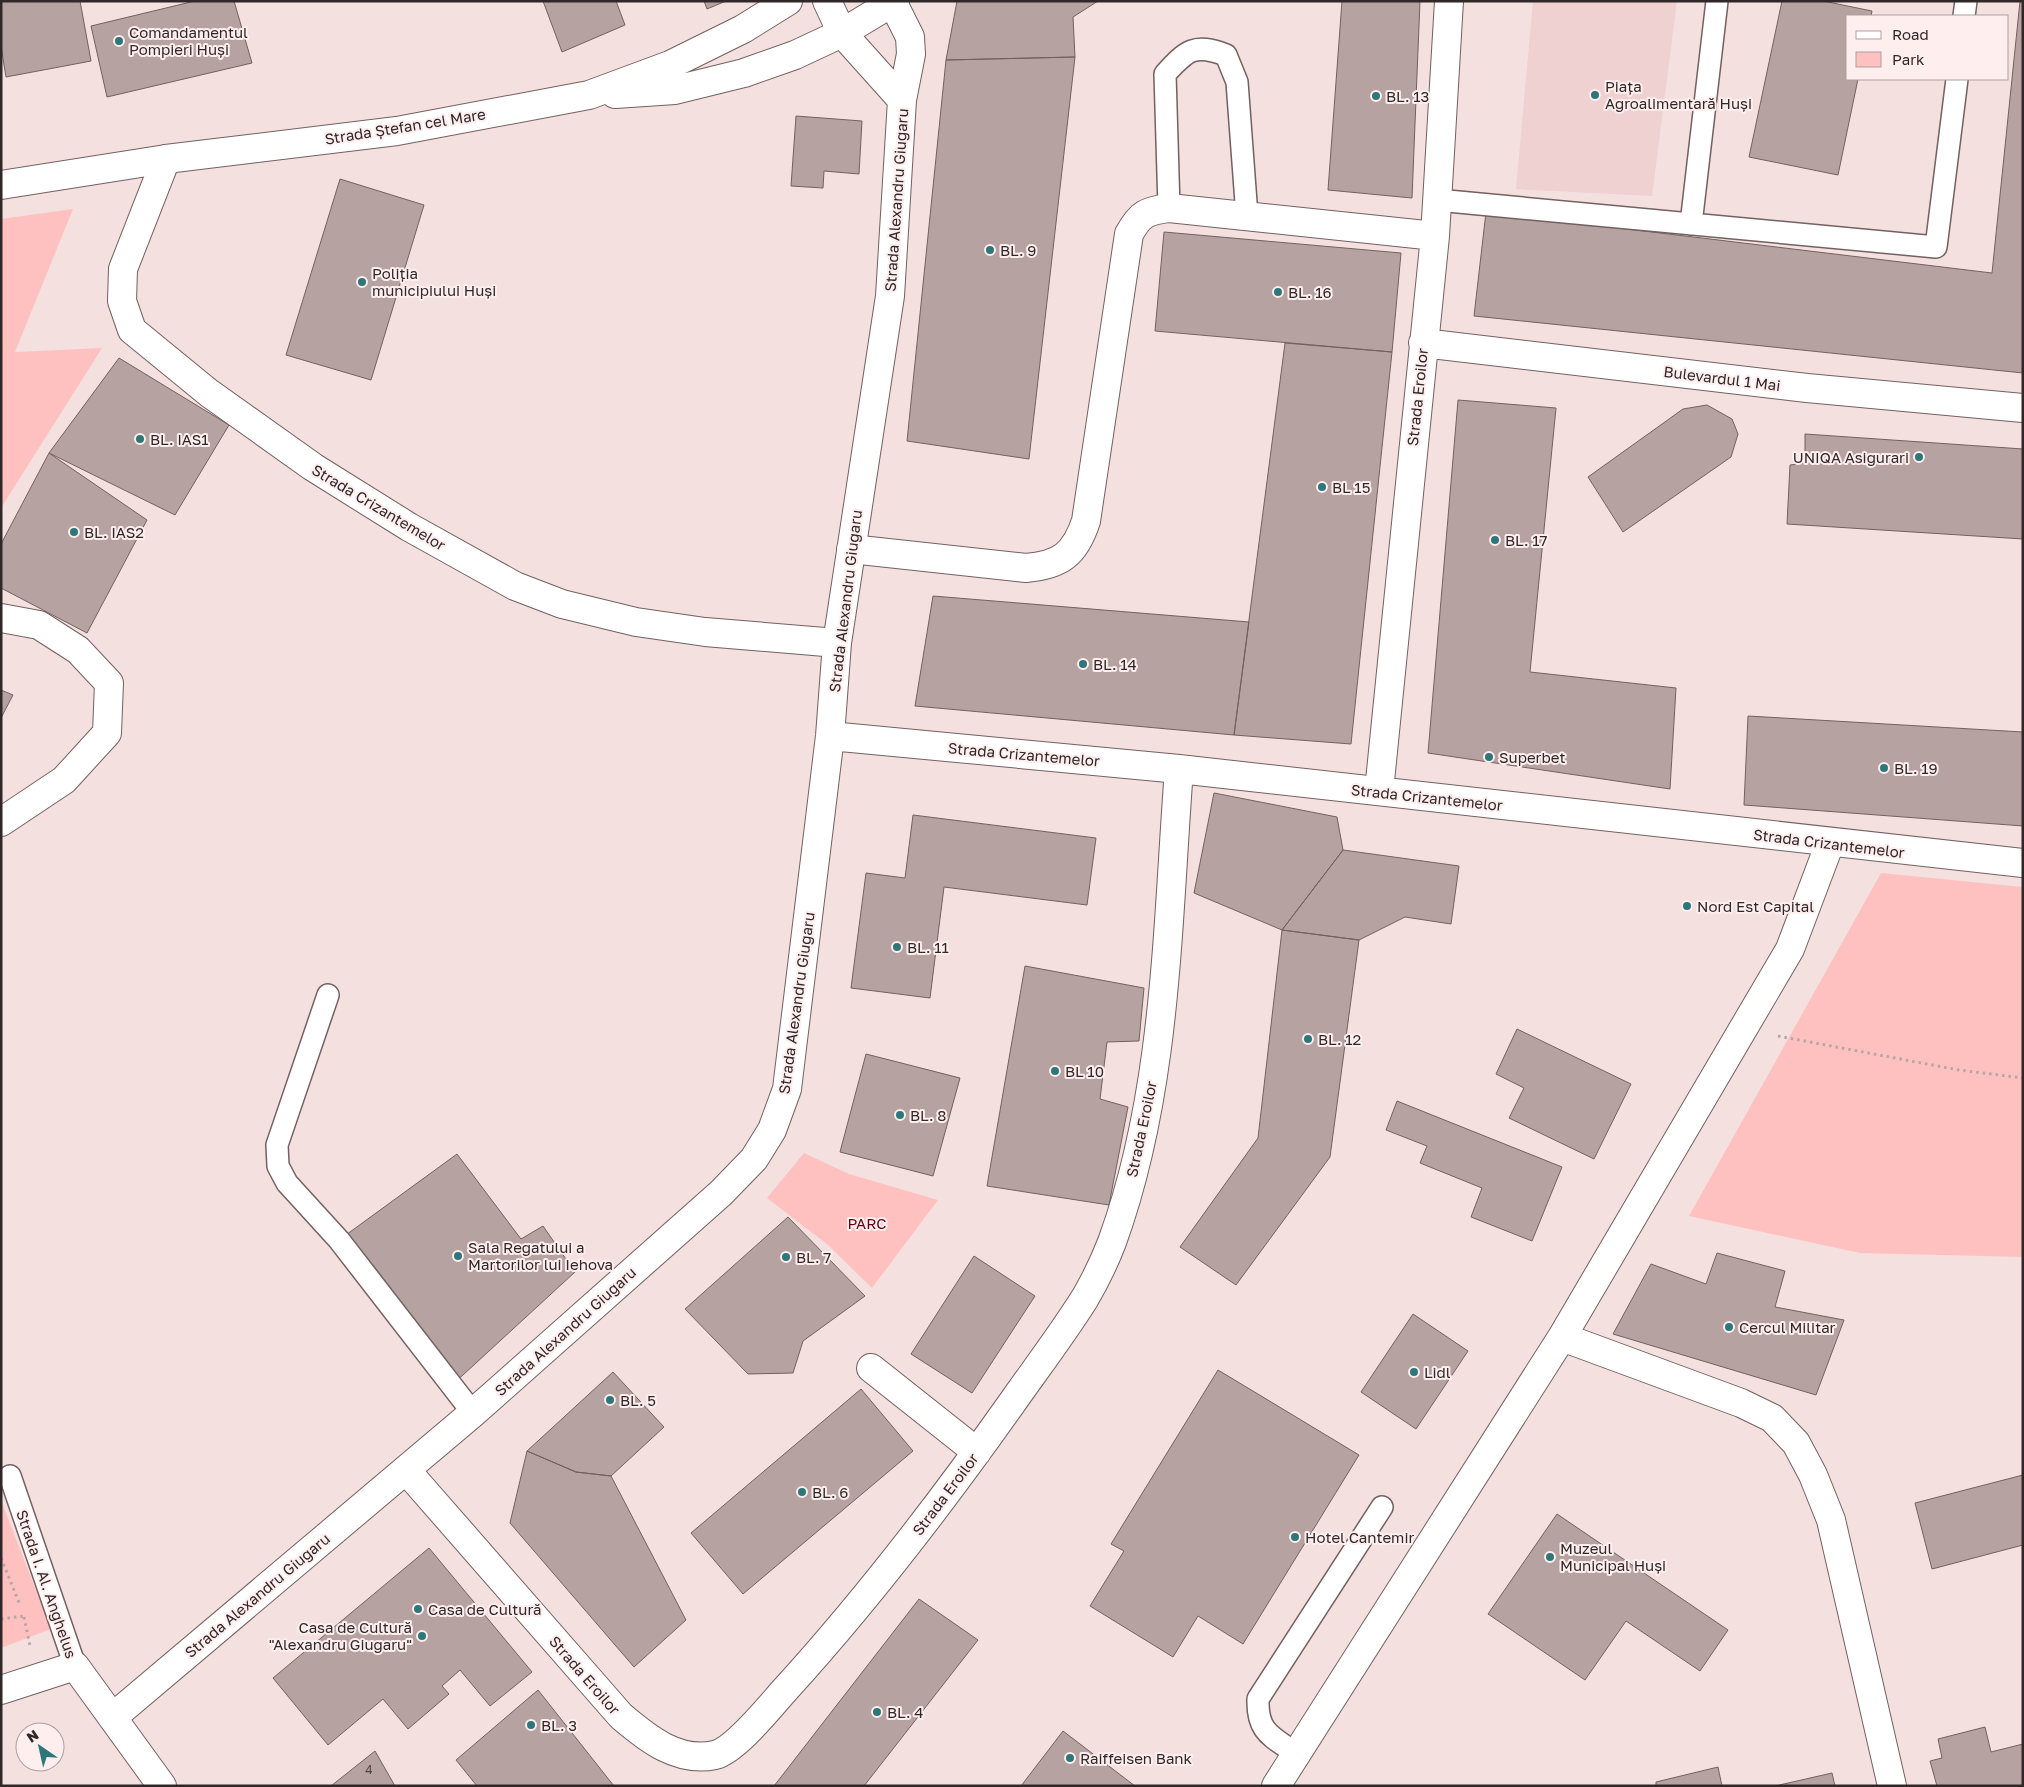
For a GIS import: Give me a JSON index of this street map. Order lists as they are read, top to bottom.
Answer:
{
  "streets": {
    "street": [
      "Strada Ștefan cel Mare",
      "Strada Alexandru Giugaru",
      "Bulevardul 1 Mai",
      "Strada Eroilor",
      "Strada Crizantemelor",
      "Strada I. Al. Anghelus"
    ]
  },
  "crossings": [
    ["Strada Ștefan cel Mare", "Strada Crizantemelor"],
    ["Strada Alexandru Giugaru", "Strada Eroilor"],
    ["Strada Alexandru Giugaru", "Strada Crizantemelor"],
    ["Strada Alexandru Giugaru", "Strada I. Al. Anghelus"],
    ["Bulevardul 1 Mai", "Strada Eroilor"],
    ["Strada Eroilor", "Strada Crizantemelor"]
  ],
  "parks": ["PARC"],
  "places": [
    "Comandamentul Pompieri Huși",
    "Piața Agroalimentară Huși",
    "BL. 13",
    "BL. 9",
    "Poliția municipiului Huși",
    "BL. 16",
    "BL. IAS1",
    "UNIQA Asigurari",
    "BL 15",
    "BL. IAS2",
    "BL. 17",
    "BL. 14",
    "Superbet",
    "BL. 19",
    "Nord Est Capital",
    "BL. 11",
    "BL. 12",
    "BL 10",
    "BL. 8",
    "Sala Regatului a Martorilor lui Iehova",
    "BL. 7",
    "Cercul Militar",
    "Lidl",
    "BL. 5",
    "BL. 6",
    "Hotel Cantemir",
    "Muzeul Municipal Huși",
    "Casa de Cultură",
    "Casa de Cultură \"Alexandru Giugaru\"",
    "BL. 4",
    "BL. 3",
    "Raiffeisen Bank"
  ],
  "house_numbers": ["4"],
  "legend": ["Road", "Park"],
  "north": "top left"
}
